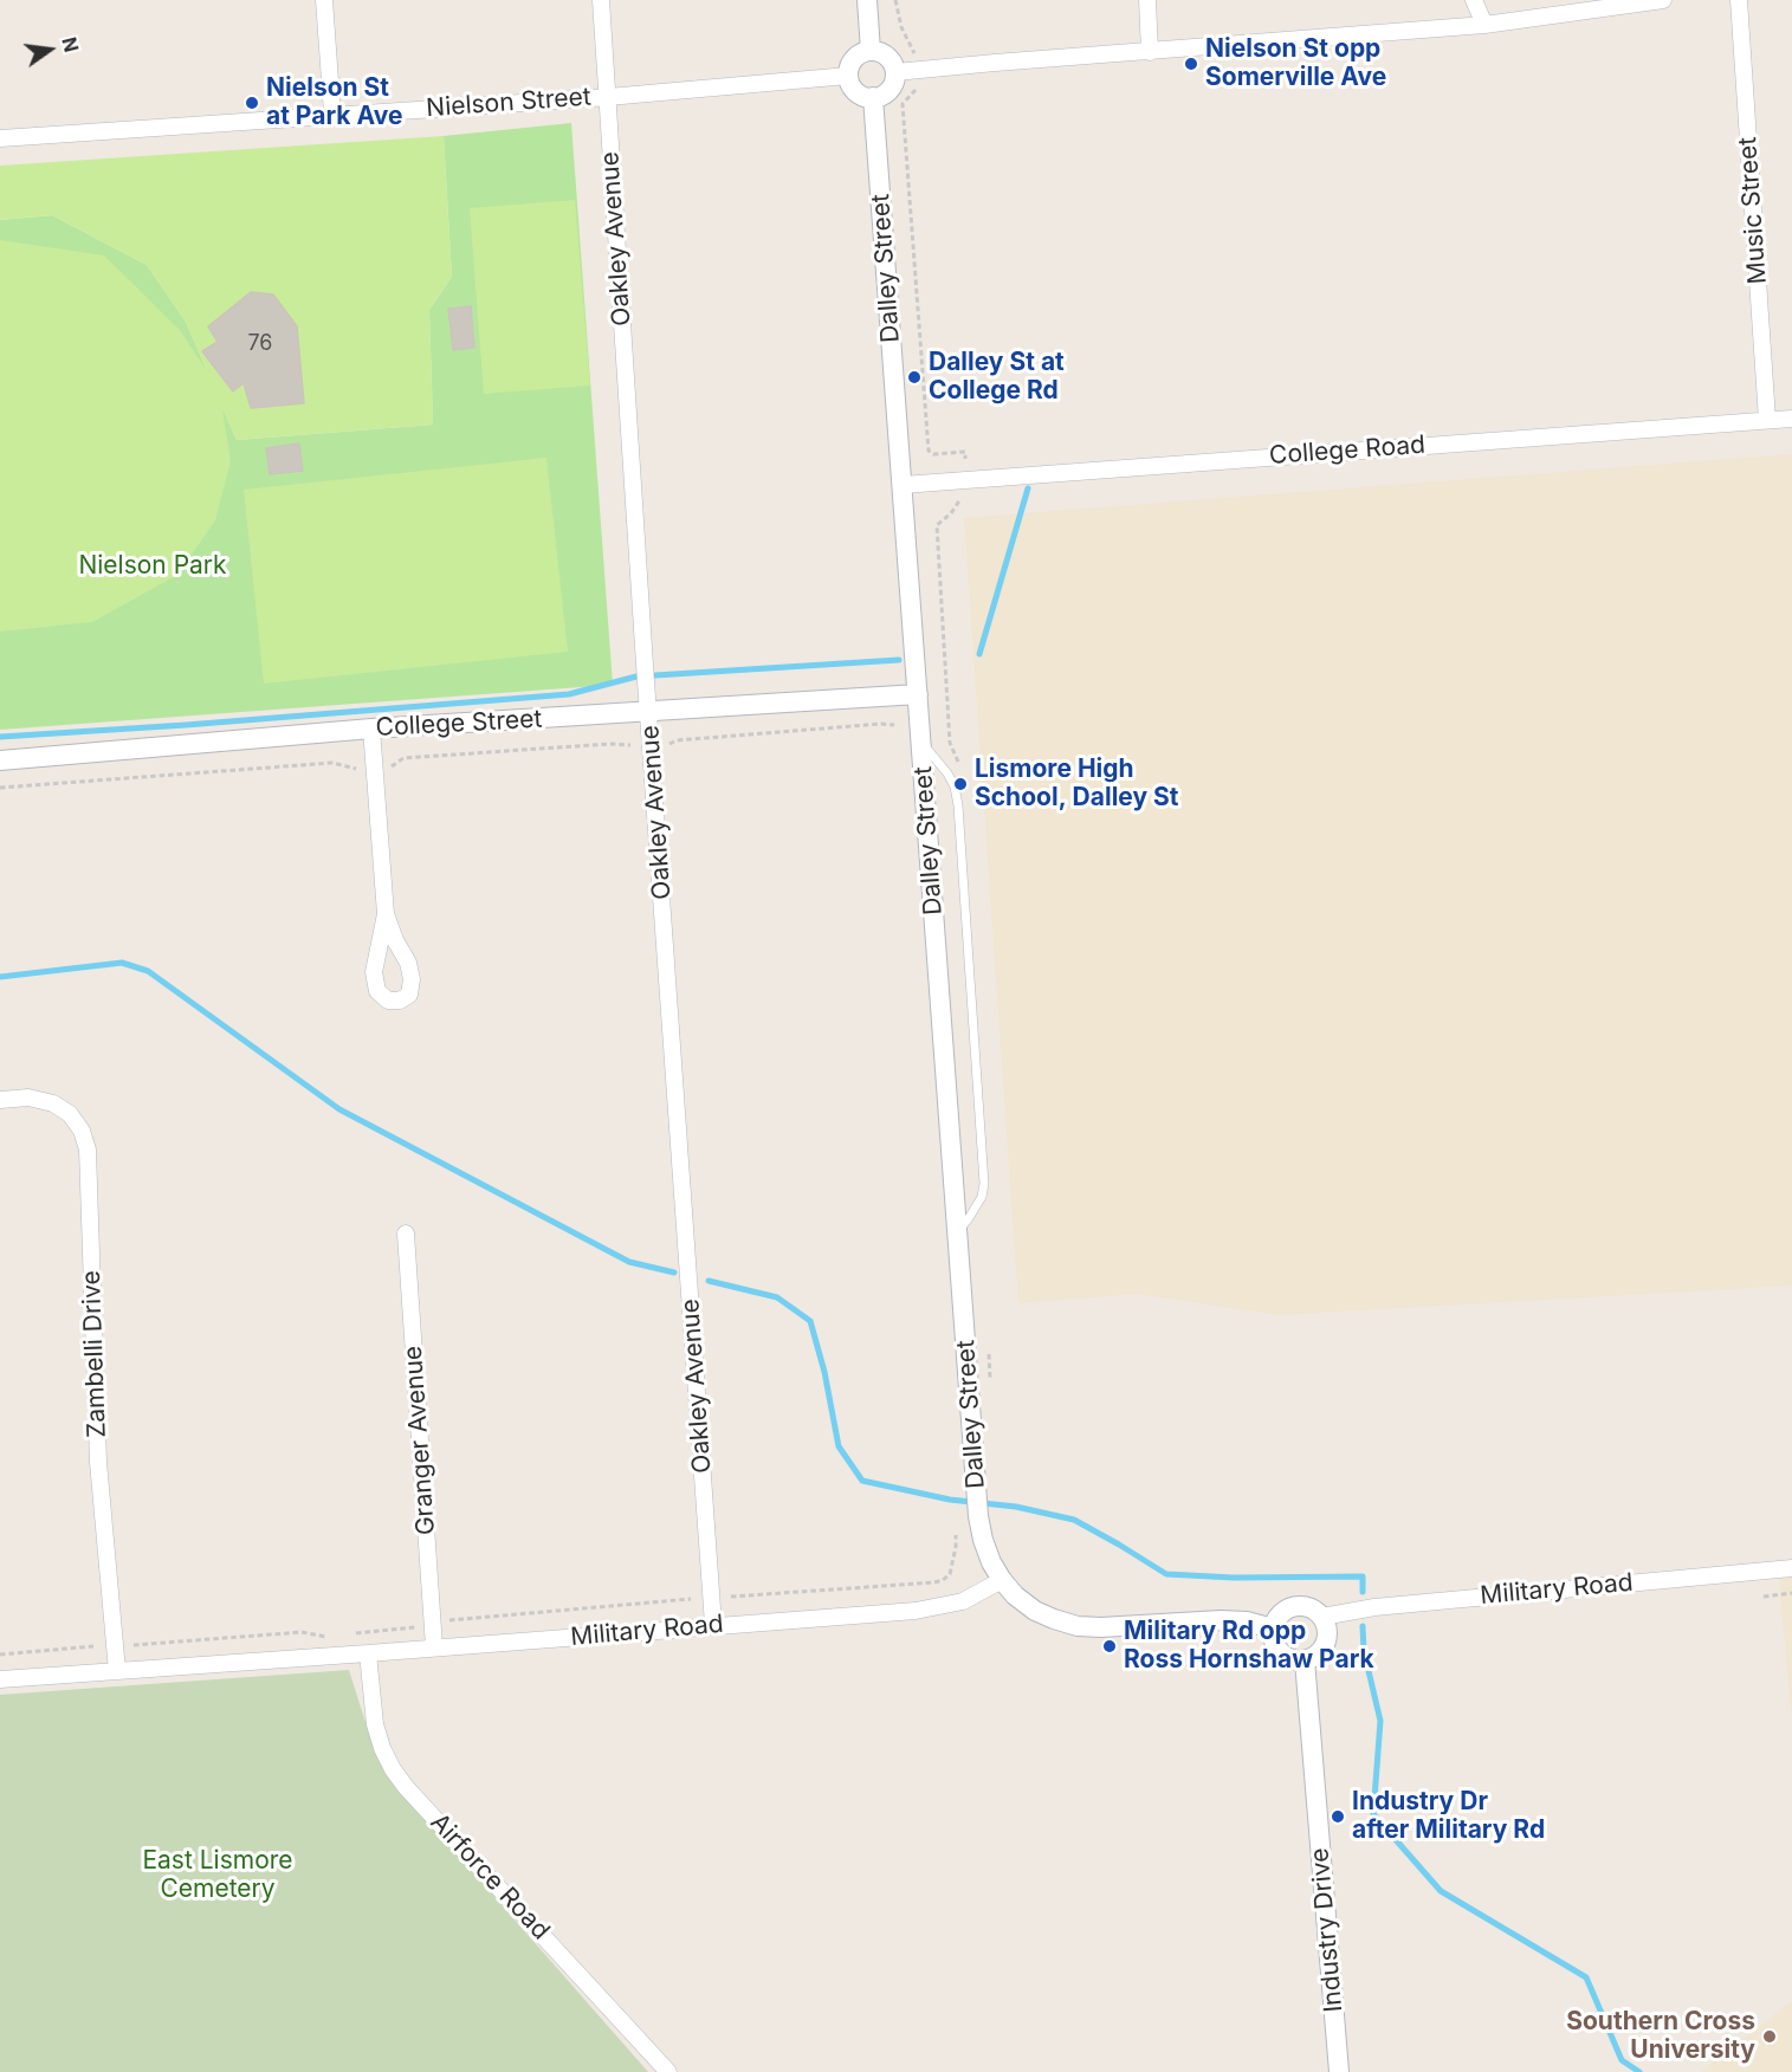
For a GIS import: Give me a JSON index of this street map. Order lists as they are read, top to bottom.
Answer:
{
  "streets": {
    "street": [
      "Nielson Street",
      "Music Street",
      "Oakley Avenue",
      "Dalley Street",
      "College Road",
      "College Street",
      "Zambelli Drive",
      "Granger Avenue",
      "Military Road",
      "Airforce Road",
      "Industry Drive"
    ]
  },
  "crossings": [
    ["Nielson Street", "Oakley Avenue"],
    ["Nielson Street", "Dalley Street"],
    ["Music Street", "College Road"],
    ["Oakley Avenue", "College Street"],
    ["Oakley Avenue", "Military Road"],
    ["Dalley Street", "College Road"],
    ["Dalley Street", "College Street"],
    ["Dalley Street", "Military Road"],
    ["Zambelli Drive", "Military Road"],
    ["Granger Avenue", "Military Road"],
    ["Military Road", "Airforce Road"],
    ["Military Road", "Industry Drive"]
  ],
  "parks": ["Nielson Park", "East Lismore Cemetery"],
  "places": [
    "Nielson St opp Somerville Ave",
    "Nielson St at Park Ave",
    "Dalley St at College Rd",
    "Lismore High School, Dalley St",
    "Military Rd opp Ross Hornshaw Park",
    "Industry Dr after Military Rd",
    "Southern Cross University"
  ],
  "house_numbers": ["76"],
  "north": "right"
}
